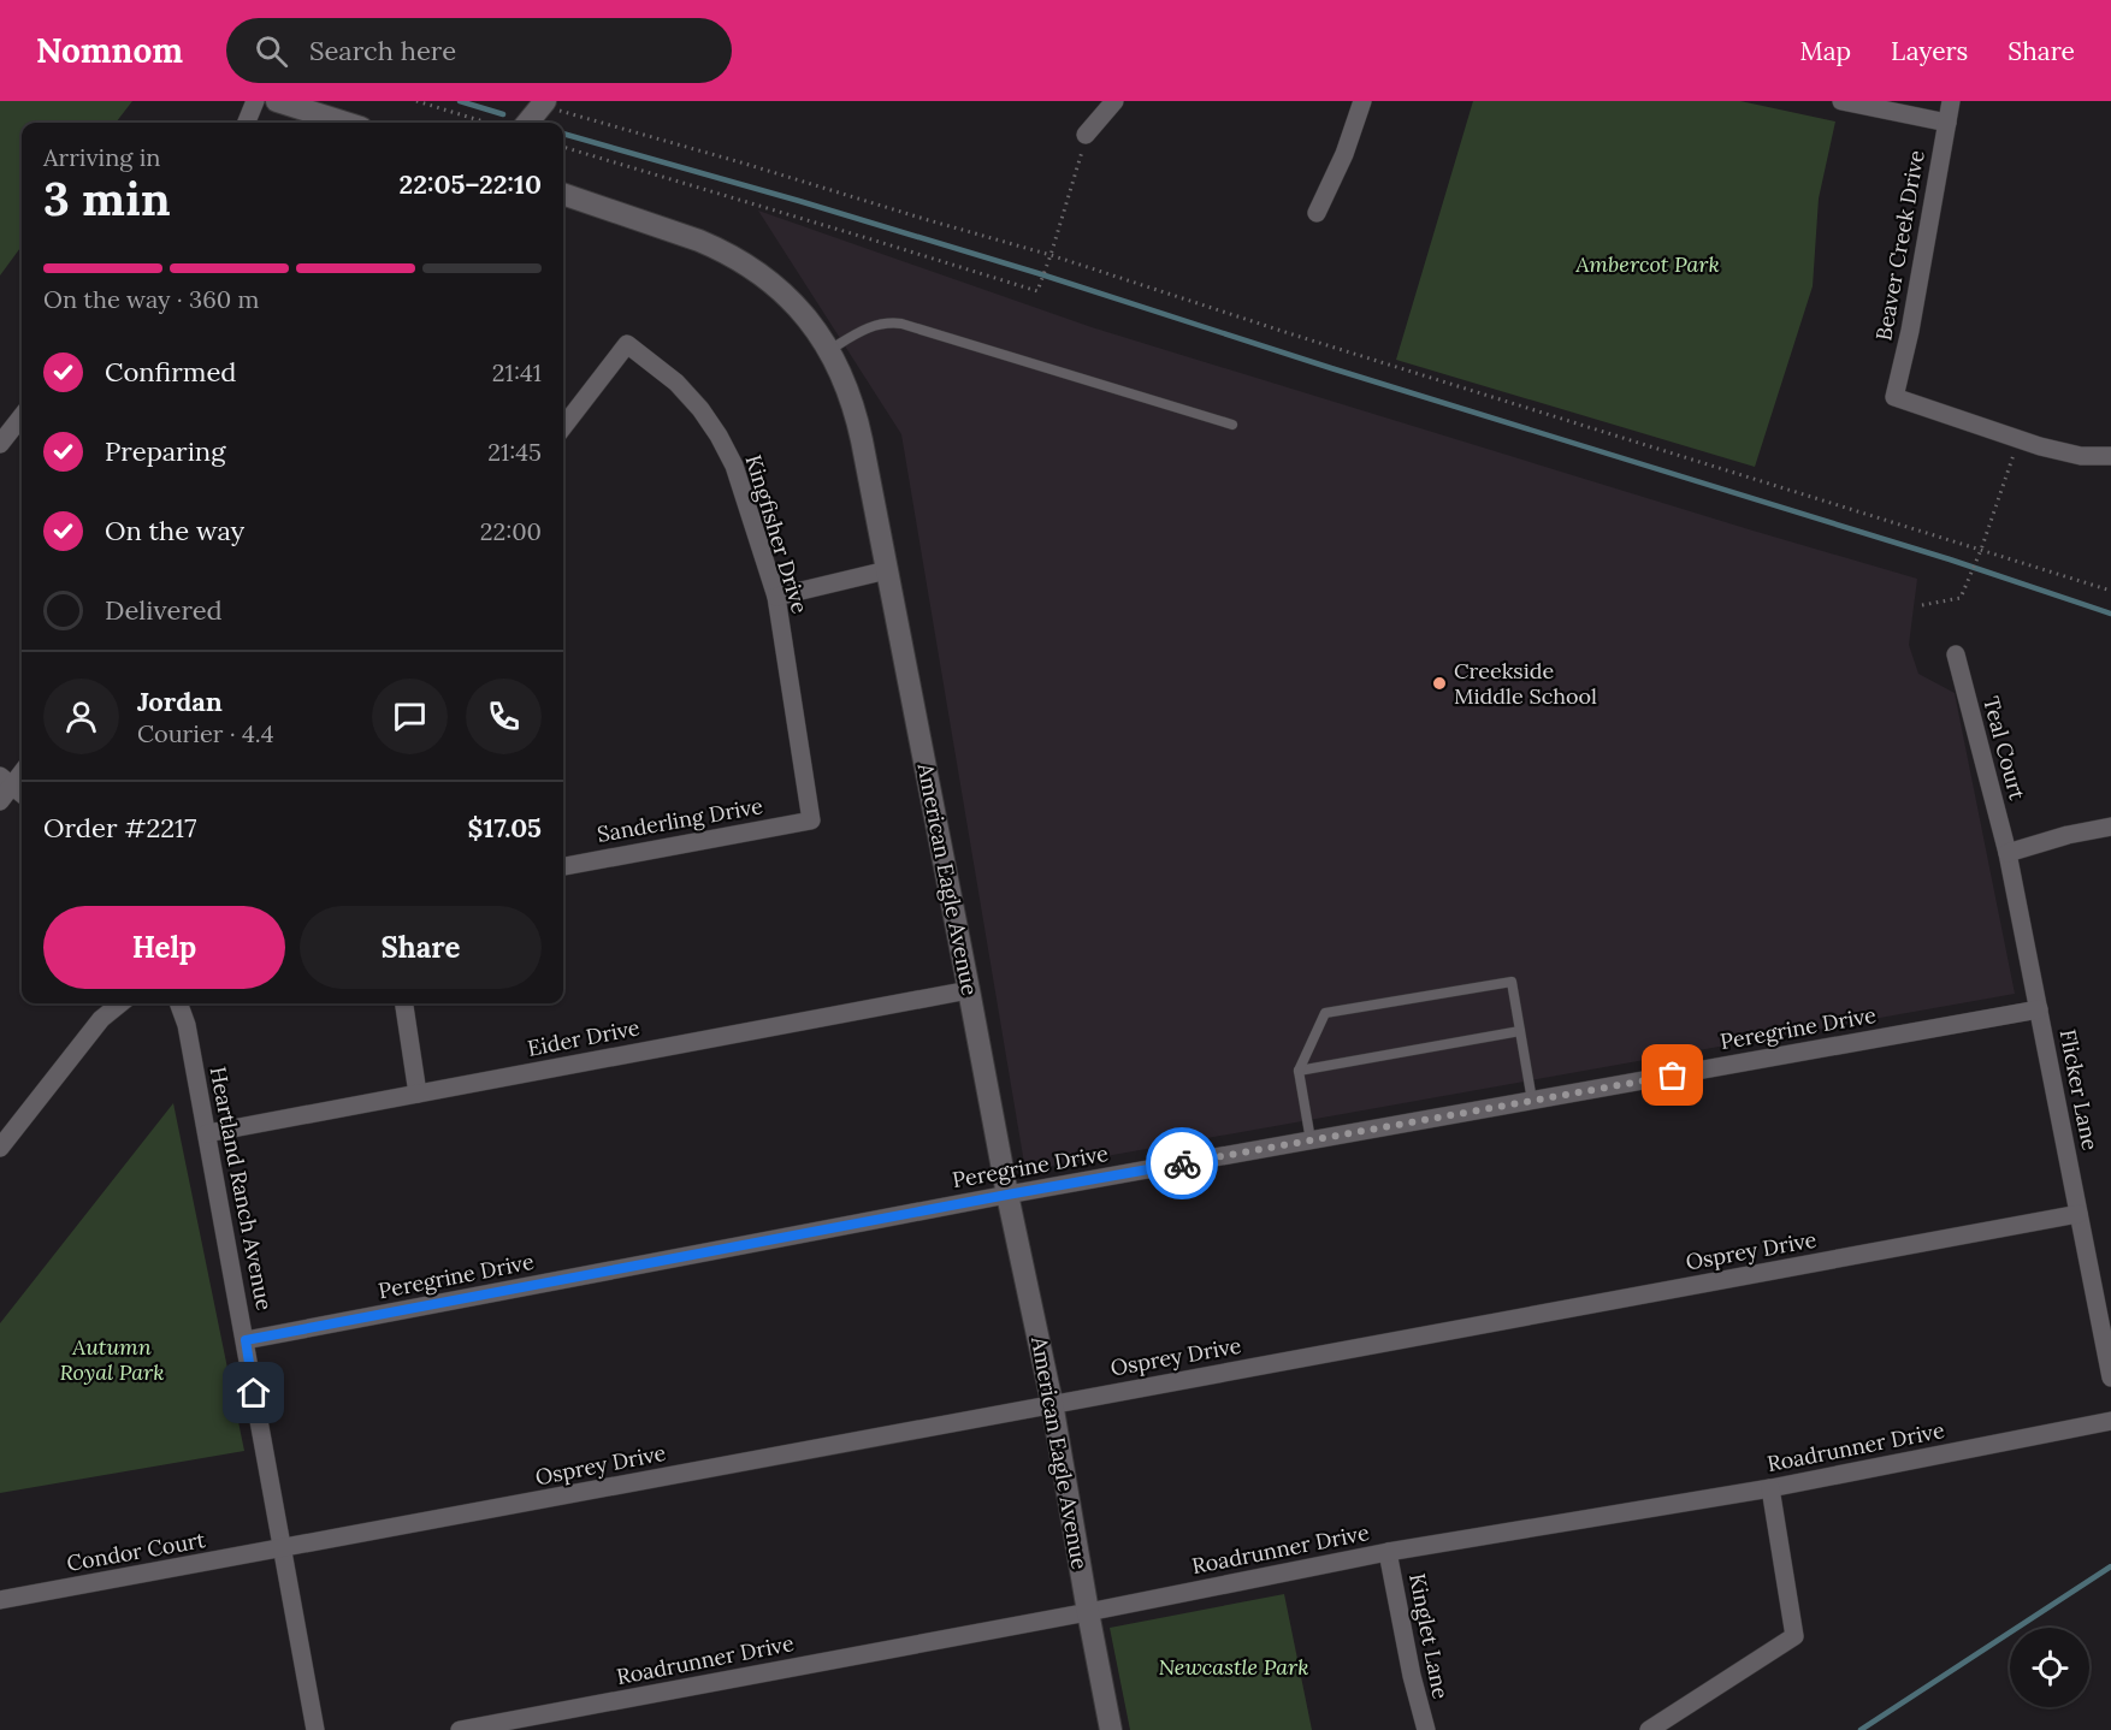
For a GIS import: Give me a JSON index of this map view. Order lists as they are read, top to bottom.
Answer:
{
  "streets": {
    "street": [
      "Beaver Creek Drive",
      "Kingfisher Drive",
      "Teal Court",
      "Sanderling Drive",
      "American Eagle Avenue",
      "Peregrine Drive",
      "Eider Drive",
      "Flicker Lane",
      "Heartland Ranch Avenue",
      "Osprey Drive",
      "Roadrunner Drive",
      "Condor Court",
      "Kinglet Lane"
    ]
  },
  "crossings": [
    ["Kingfisher Drive", "Sanderling Drive"],
    ["Teal Court", "Flicker Lane"],
    ["American Eagle Avenue", "Peregrine Drive"],
    ["American Eagle Avenue", "Eider Drive"],
    ["American Eagle Avenue", "Osprey Drive"],
    ["American Eagle Avenue", "Roadrunner Drive"],
    ["Peregrine Drive", "Flicker Lane"],
    ["Peregrine Drive", "Heartland Ranch Avenue"],
    ["Eider Drive", "Heartland Ranch Avenue"],
    ["Flicker Lane", "Osprey Drive"],
    ["Heartland Ranch Avenue", "Osprey Drive"],
    ["Heartland Ranch Avenue", "Condor Court"],
    ["Osprey Drive", "Condor Court"],
    ["Roadrunner Drive", "Kinglet Lane"]
  ],
  "parks": ["Ambercot Park", "Autumn Royal Park", "Newcastle Park"],
  "places": ["Creekside Middle School"],
  "page": {
    "header": "Nomnom",
    "search": "Search here",
    "nav": ["Map", "Layers", "Share"],
    "heading": ["3 min", "Arriving in", "22:05–22:10"],
    "panel": [
      "Jordan",
      "Courier · 4.4",
      "Order #2217",
      "$17.05"
    ],
    "bar": "On the way · 360 m",
    "list": [
      ["Confirmed", "21:41"],
      ["Preparing", "21:45"],
      ["On the way", "22:00"],
      "Delivered"
    ],
    "buttons": ["Help", "Share"]
  }
}
